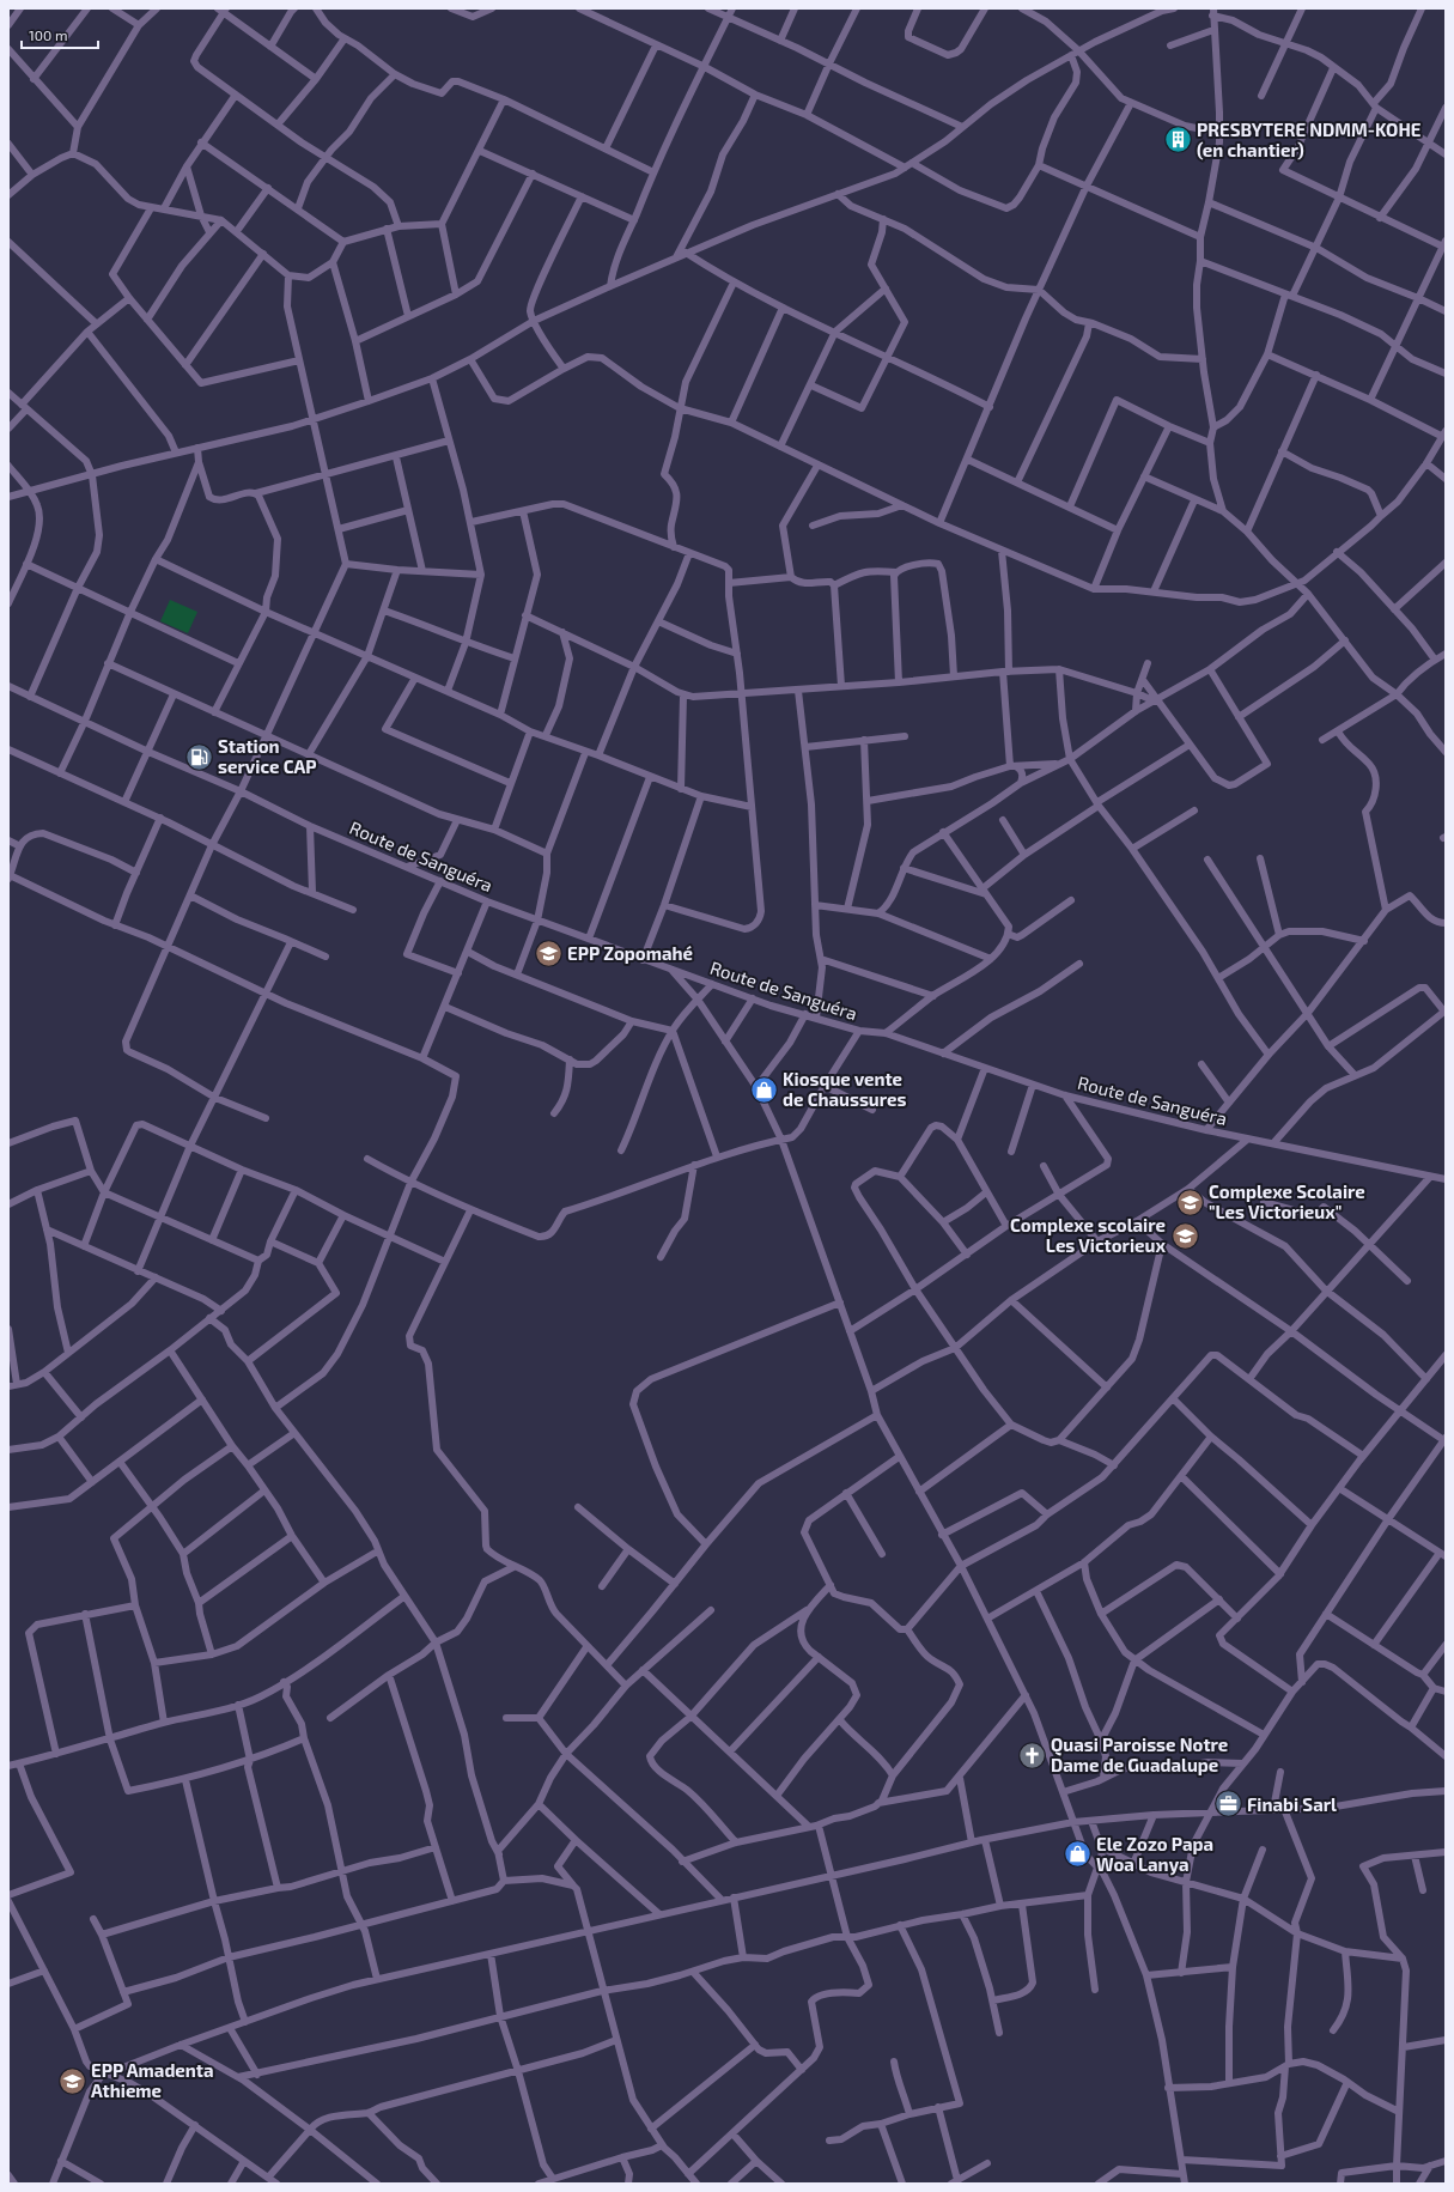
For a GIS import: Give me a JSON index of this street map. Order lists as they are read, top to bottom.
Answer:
{
  "streets": {
    "street": ["Route de Sanguéra"]
  },
  "places": {
    "building": ["PRESBYTERE NDMM-KOHE (en chantier)"],
    "fuel station": ["Station service CAP"],
    "school or university": [
      "EPP Zopomahé",
      "Complexe Scolaire \"Les Victorieux\"",
      "Complexe scolaire Les Victorieux",
      "EPP Amadenta Athieme"
    ],
    "shop": ["Kiosque vente de Chaussures", "Ele Zozo Papa Woa Lanya"],
    "church": ["Quasi Paroisse Notre Dame de Guadalupe"],
    "office": ["Finabi Sarl"]
  },
  "scale_bar": "100 m"
}
